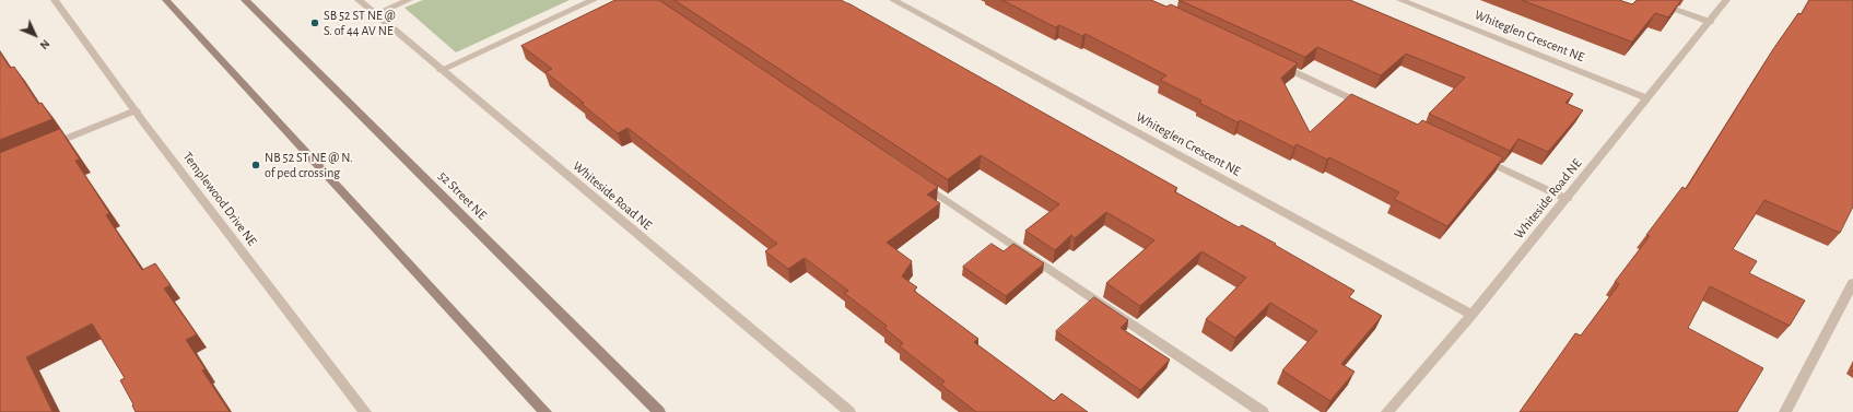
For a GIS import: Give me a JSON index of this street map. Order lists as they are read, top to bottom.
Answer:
{
  "streets": {
    "main road": ["52 Street NE"],
    "street": ["Whiteglen Crescent NE", "Whiteside Road NE", "Templewood Drive NE"]
  },
  "crossings": [
    ["Whiteglen Crescent NE", "Whiteside Road NE"]
  ],
  "places": ["SB 52 ST NE @ S. of 44 AV NE", "NB 52 ST NE @ N. of ped crossing"],
  "north": "bottom right"
}
